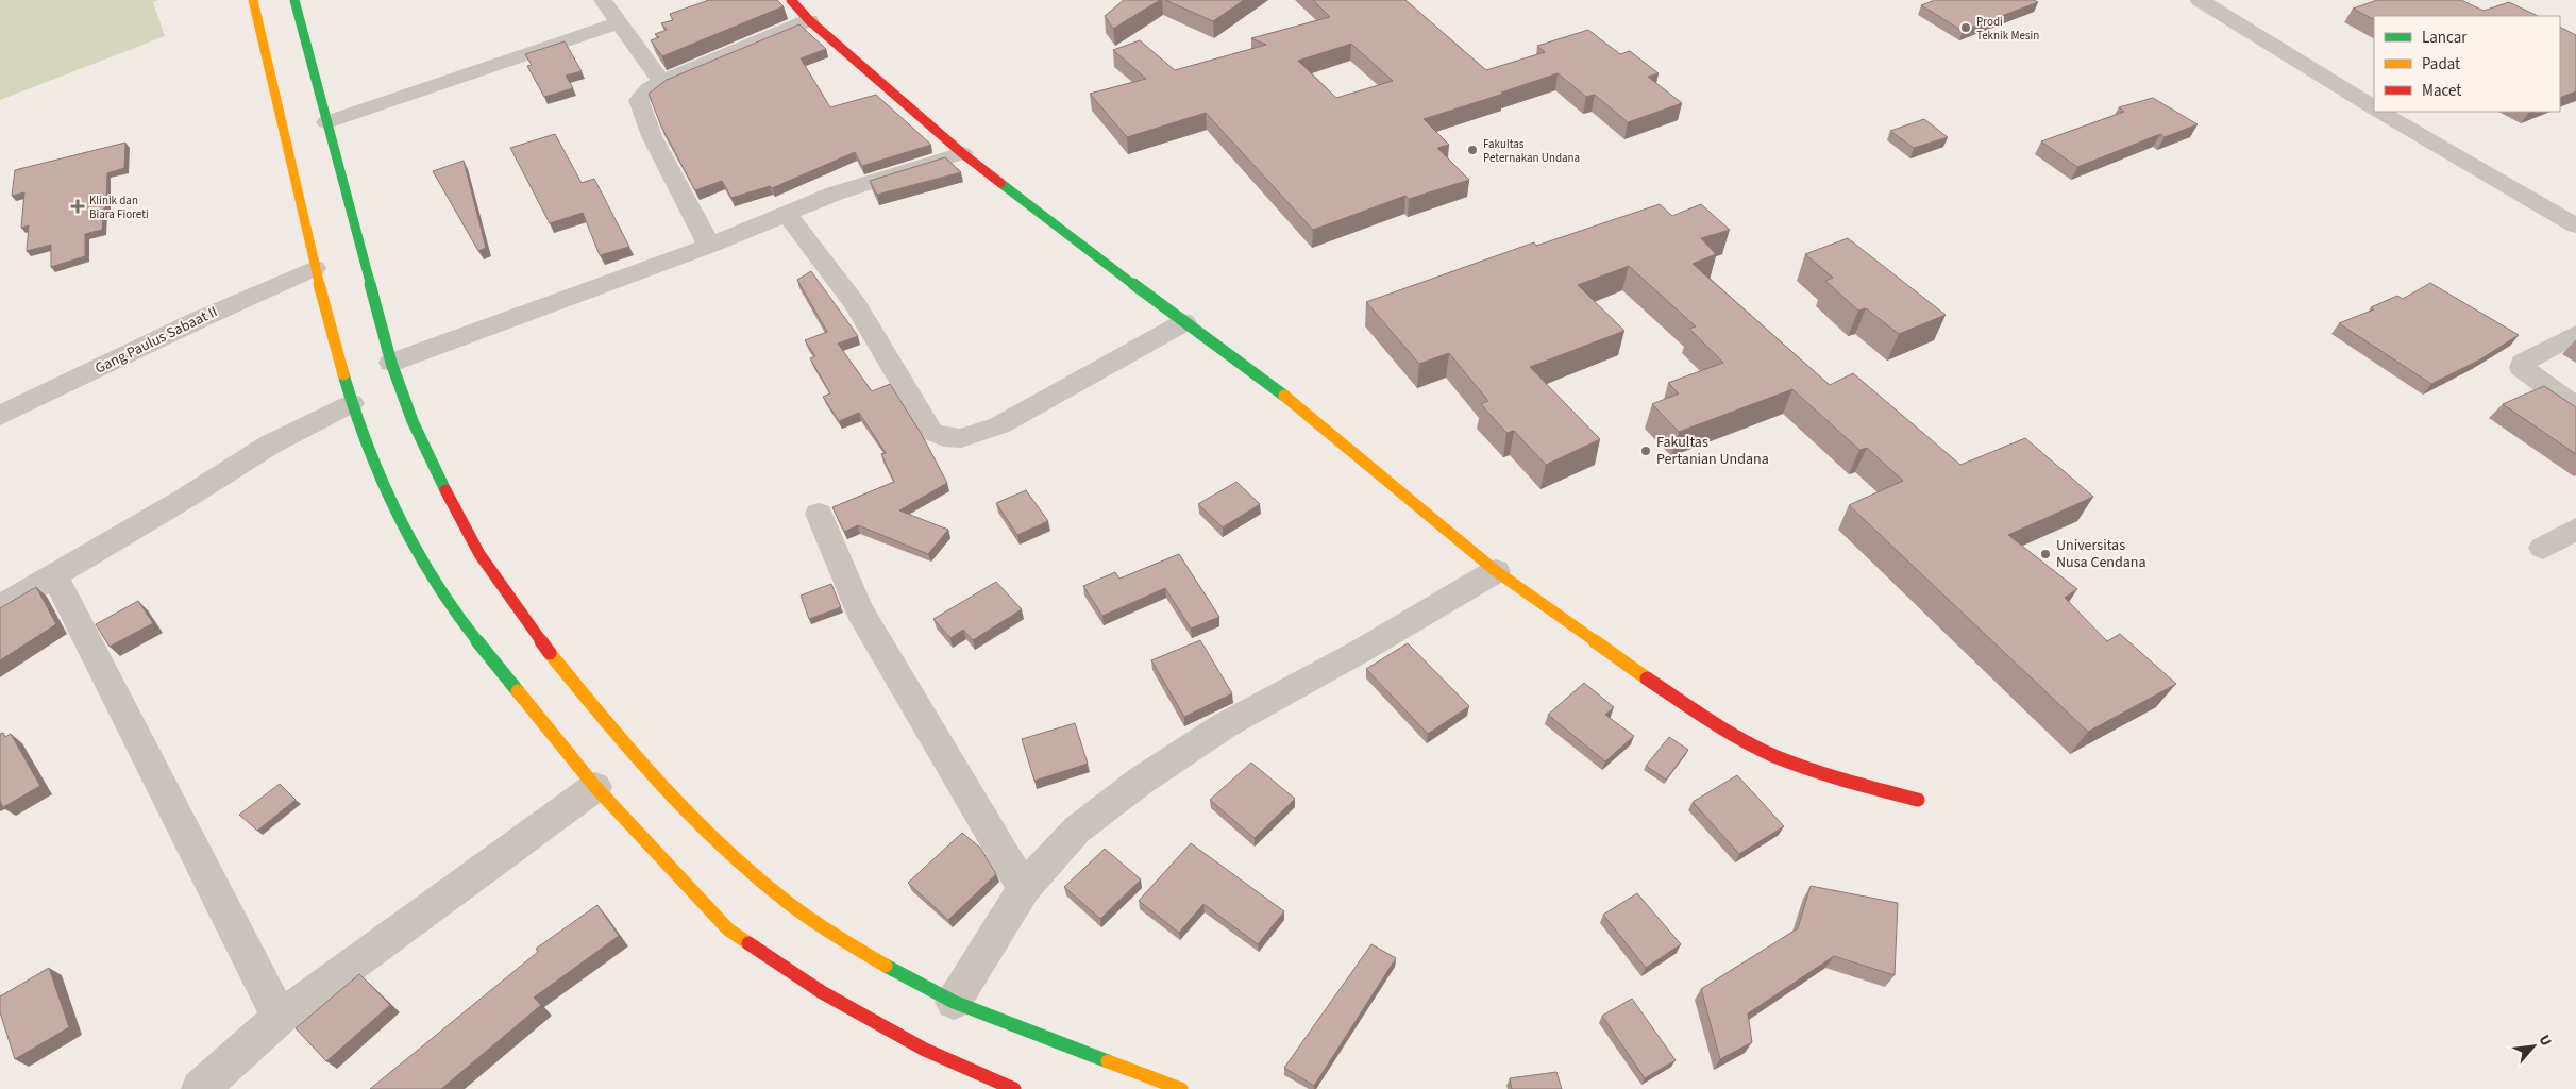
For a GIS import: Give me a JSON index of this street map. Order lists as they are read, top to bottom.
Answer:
{
  "streets": {
    "street": ["Gang Paulus Sabaat II"]
  },
  "places": {
    "other": [
      "Prodi Teknik Mesin",
      "Fakultas Peternakan Undana",
      "Fakultas Pertanian Undana",
      "Universitas Nusa Cendana"
    ],
    "health": ["Klinik dan Biara Fioreti"]
  },
  "legend": ["Lancar", "Padat", "Macet"],
  "north": "top right"
}
